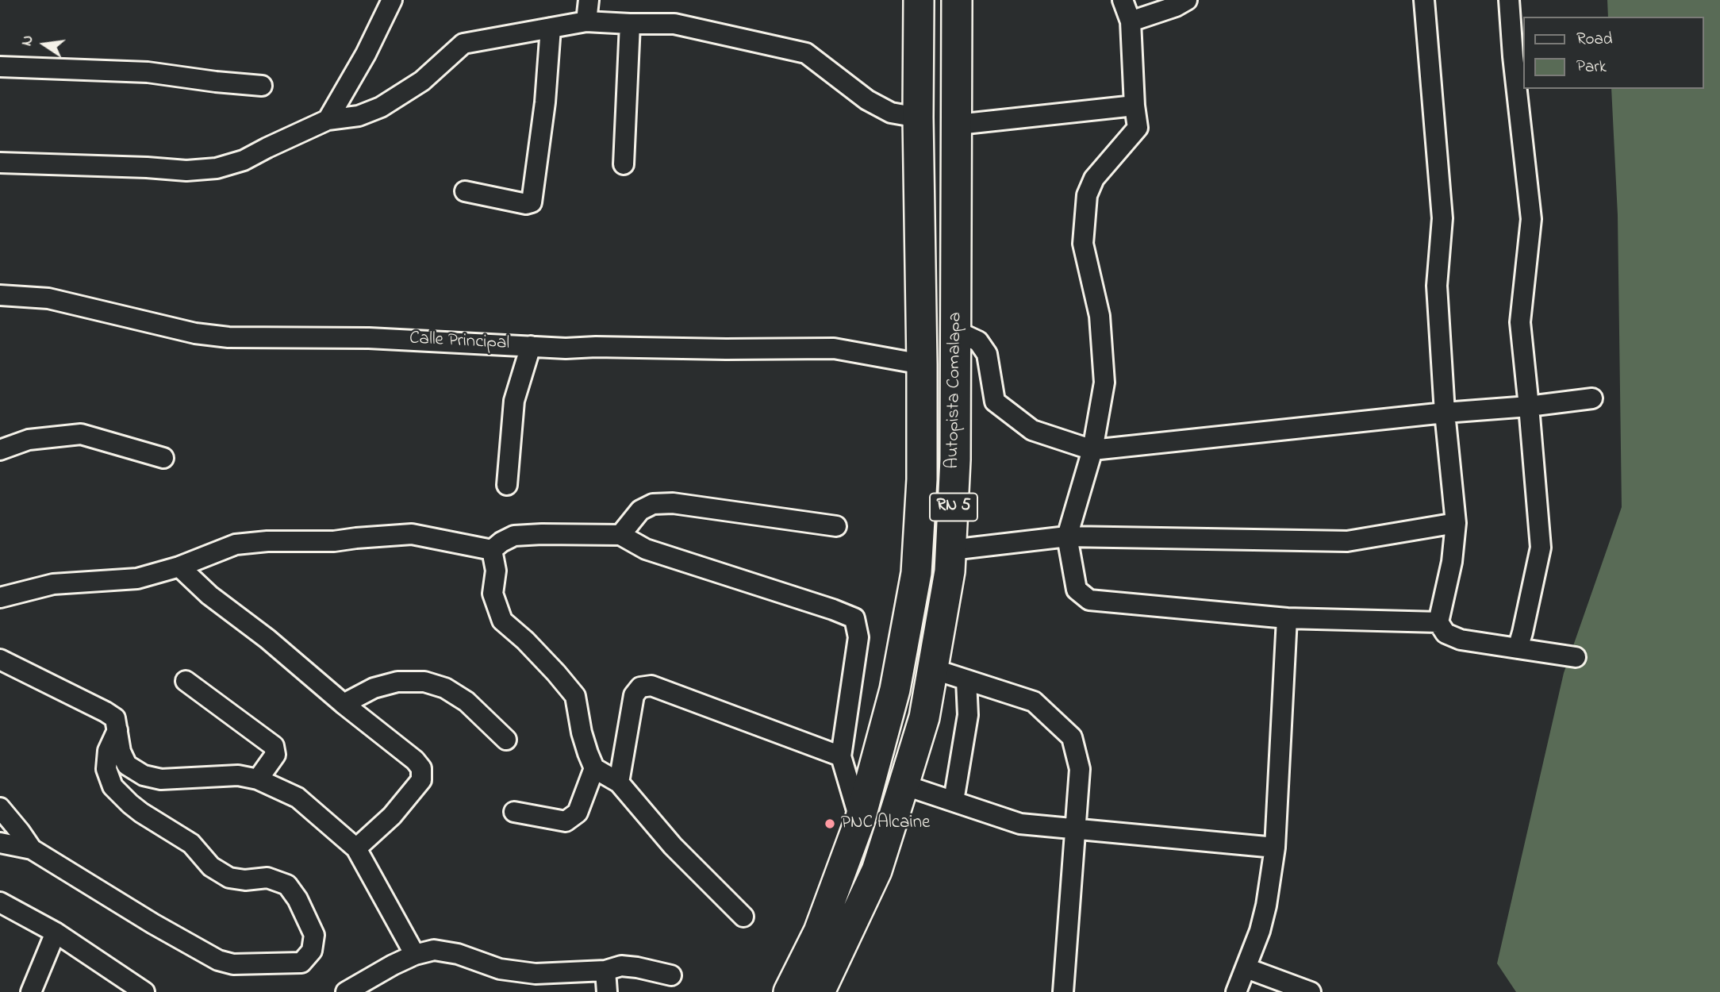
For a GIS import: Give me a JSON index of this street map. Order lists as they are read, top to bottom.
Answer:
{
  "streets": {
    "highway": ["Autopista Comalapa", "RN 5"],
    "street": ["Calle Principal"]
  },
  "crossings": [
    ["Calle Principal", "Autopista Comalapa"]
  ],
  "places": ["PNC Alcaine"],
  "legend": ["Road", "Park"],
  "north": "left"
}
